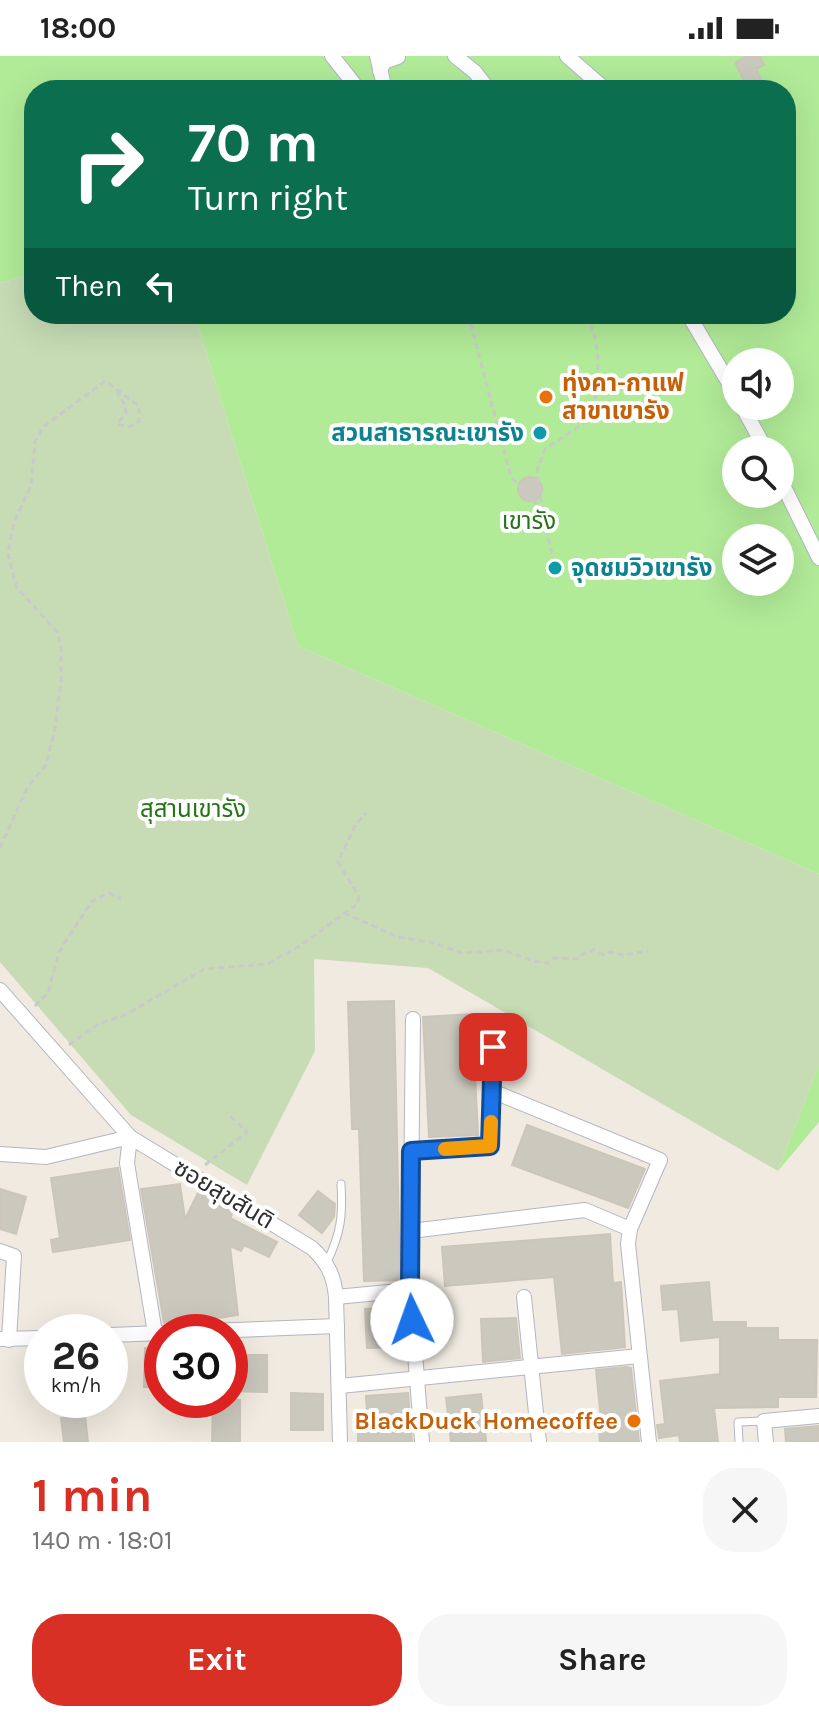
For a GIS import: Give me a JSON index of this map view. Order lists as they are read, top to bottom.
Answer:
{
  "streets": {
    "street": ["ซอยสุขสันติ"]
  },
  "parks": ["เขารัง", "สุสานเขารัง"],
  "places": [
    "ทุ่งคา-กาแฟ สาขาเขารัง",
    "สวนสาธารณะเขารัง",
    "จุดชมวิวเขารัง",
    "BlackDuck Homecoffee"
  ],
  "page": {
    "status": "18:00",
    "turn": ["70 m", "Turn right"],
    "then": "Then",
    "speed": "26 km/h",
    "limit": "30",
    "heading": ["1 min", "140 m · 18:01"],
    "buttons": ["Exit", "Share"]
  }
}
